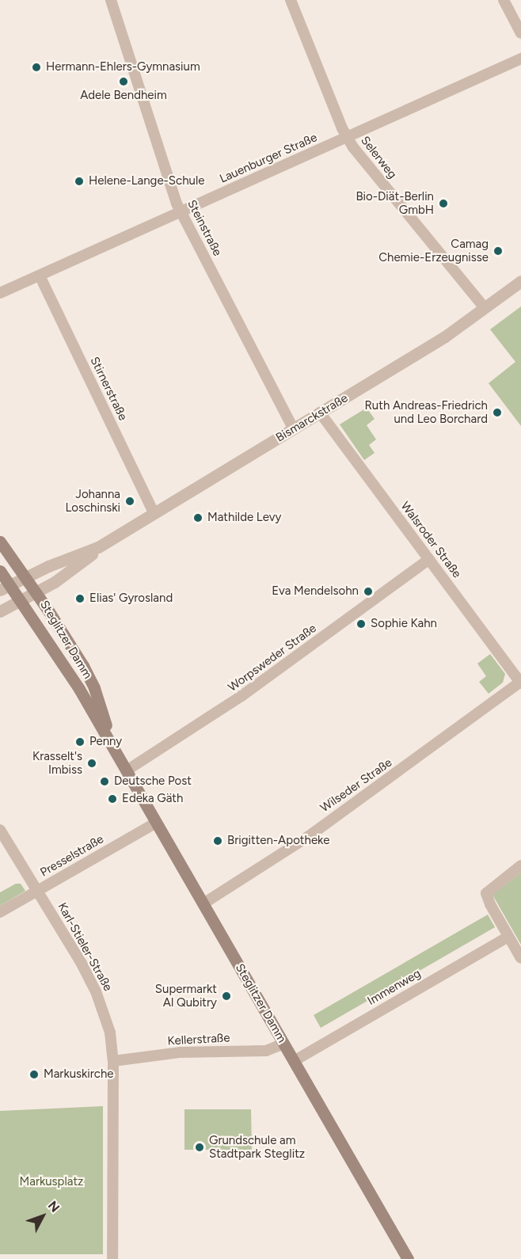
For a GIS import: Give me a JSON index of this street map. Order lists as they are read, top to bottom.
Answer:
{
  "streets": {
    "main road": ["Steglitzer Damm"],
    "street": [
      "Selerweg",
      "Lauenburger Straße",
      "Steinstraße",
      "Stirnerstraße",
      "Bismarckstraße",
      "Walsroder Straße",
      "Worpsweder Straße",
      "Wilseder Straße",
      "Presselstraße",
      "Karl-Stieler-Straße",
      "Immenweg",
      "Kellerstraße"
    ]
  },
  "crossings": [
    ["Selerweg", "Lauenburger Straße"],
    ["Selerweg", "Bismarckstraße"],
    ["Lauenburger Straße", "Steinstraße"],
    ["Lauenburger Straße", "Stirnerstraße"],
    ["Steinstraße", "Bismarckstraße"],
    ["Stirnerstraße", "Bismarckstraße"],
    ["Bismarckstraße", "Walsroder Straße"],
    ["Bismarckstraße", "Steglitzer Damm"],
    ["Walsroder Straße", "Worpsweder Straße"],
    ["Walsroder Straße", "Wilseder Straße"],
    ["Steglitzer Damm", "Worpsweder Straße"],
    ["Steglitzer Damm", "Wilseder Straße"],
    ["Steglitzer Damm", "Presselstraße"],
    ["Steglitzer Damm", "Immenweg"],
    ["Steglitzer Damm", "Kellerstraße"],
    ["Presselstraße", "Karl-Stieler-Straße"],
    ["Karl-Stieler-Straße", "Kellerstraße"]
  ],
  "parks": ["Markusplatz"],
  "places": [
    "Hermann-Ehlers-Gymnasium",
    "Adele Bendheim",
    "Helene-Lange-Schule",
    "Bio-Diät-Berlin GmbH",
    "Camag Chemie-Erzeugnisse",
    "Ruth Andreas-Friedrich und Leo Borchard",
    "Johanna Loschinski",
    "Mathilde Levy",
    "Eva Mendelsohn",
    "Elias' Gyrosland",
    "Sophie Kahn",
    "Penny",
    "Krasselt's Imbiss",
    "Deutsche Post",
    "Edeka Gäth",
    "Brigitten-Apotheke",
    "Supermarkt Al Qubitry",
    "Markuskirche",
    "Grundschule am Stadtpark Steglitz"
  ],
  "north": "top right"
}
